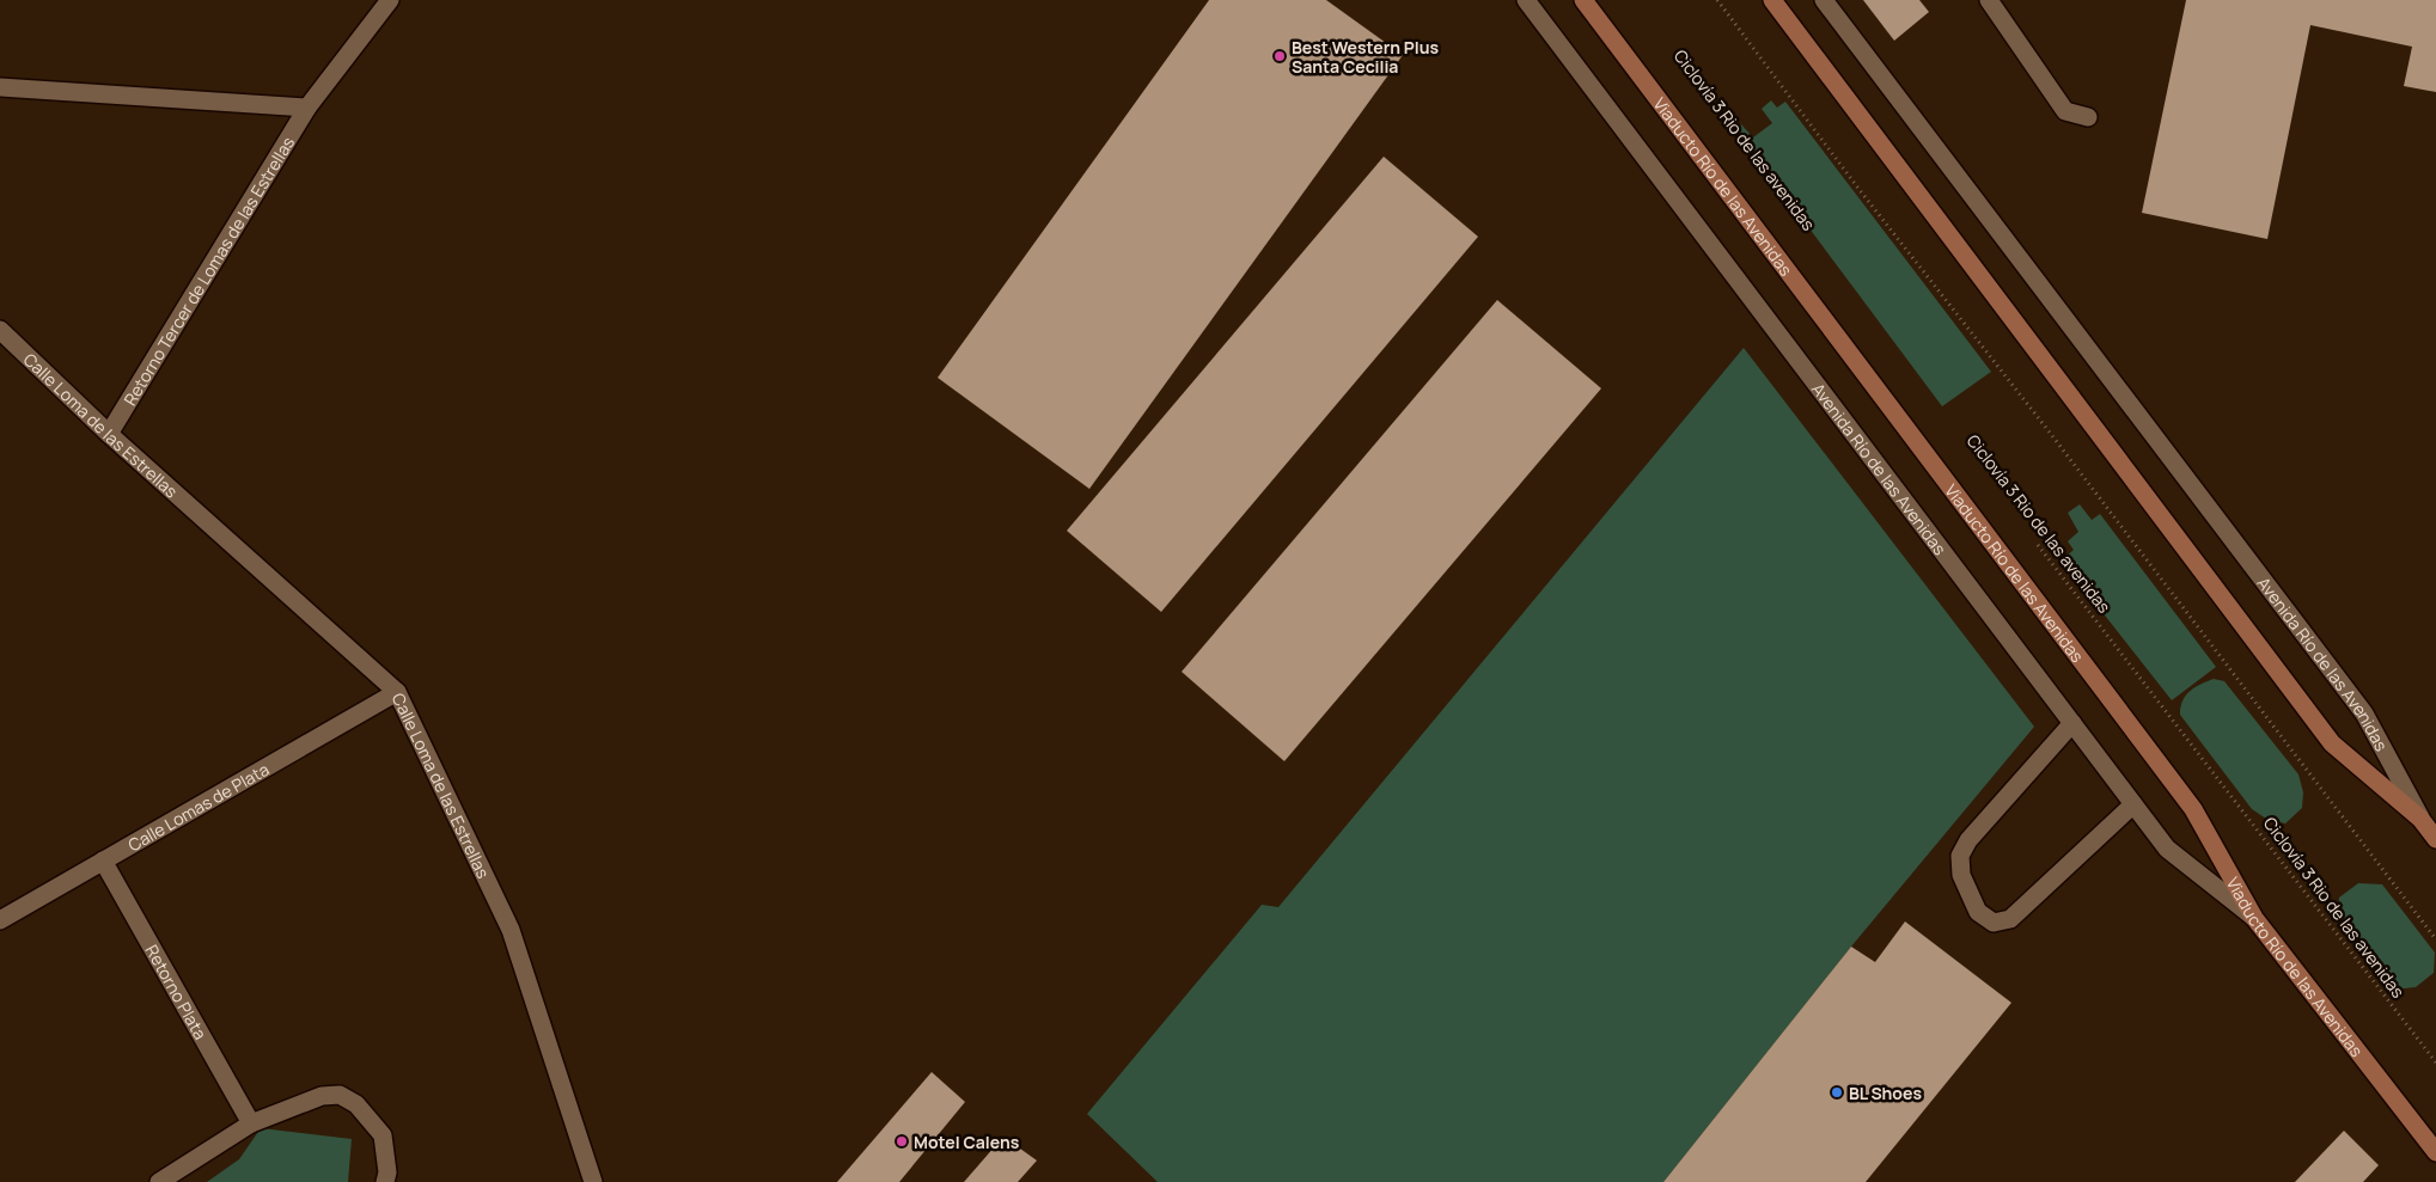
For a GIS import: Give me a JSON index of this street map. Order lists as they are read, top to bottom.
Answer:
{
  "streets": {
    "main road": ["Viaducto Río de las Avenidas"],
    "street": [
      "Retorno Tercer de Lomas de las Estrellas",
      "Calle Loma de las Estrellas",
      "Avenida Río de las Avenidas",
      "Calle Lomas de Plata",
      "Retorno Plata"
    ],
    "path": ["Ciclovía 3 Rio de las avenidas"]
  },
  "crossings": [
    ["Viaducto Río de las Avenidas", "Avenida Río de las Avenidas"],
    ["Retorno Tercer de Lomas de las Estrellas", "Calle Loma de las Estrellas"],
    ["Calle Loma de las Estrellas", "Calle Lomas de Plata"],
    ["Calle Lomas de Plata", "Retorno Plata"]
  ],
  "places": ["Best Western Plus Santa Cecilia", "BL Shoes", "Motel Calens"]
}
